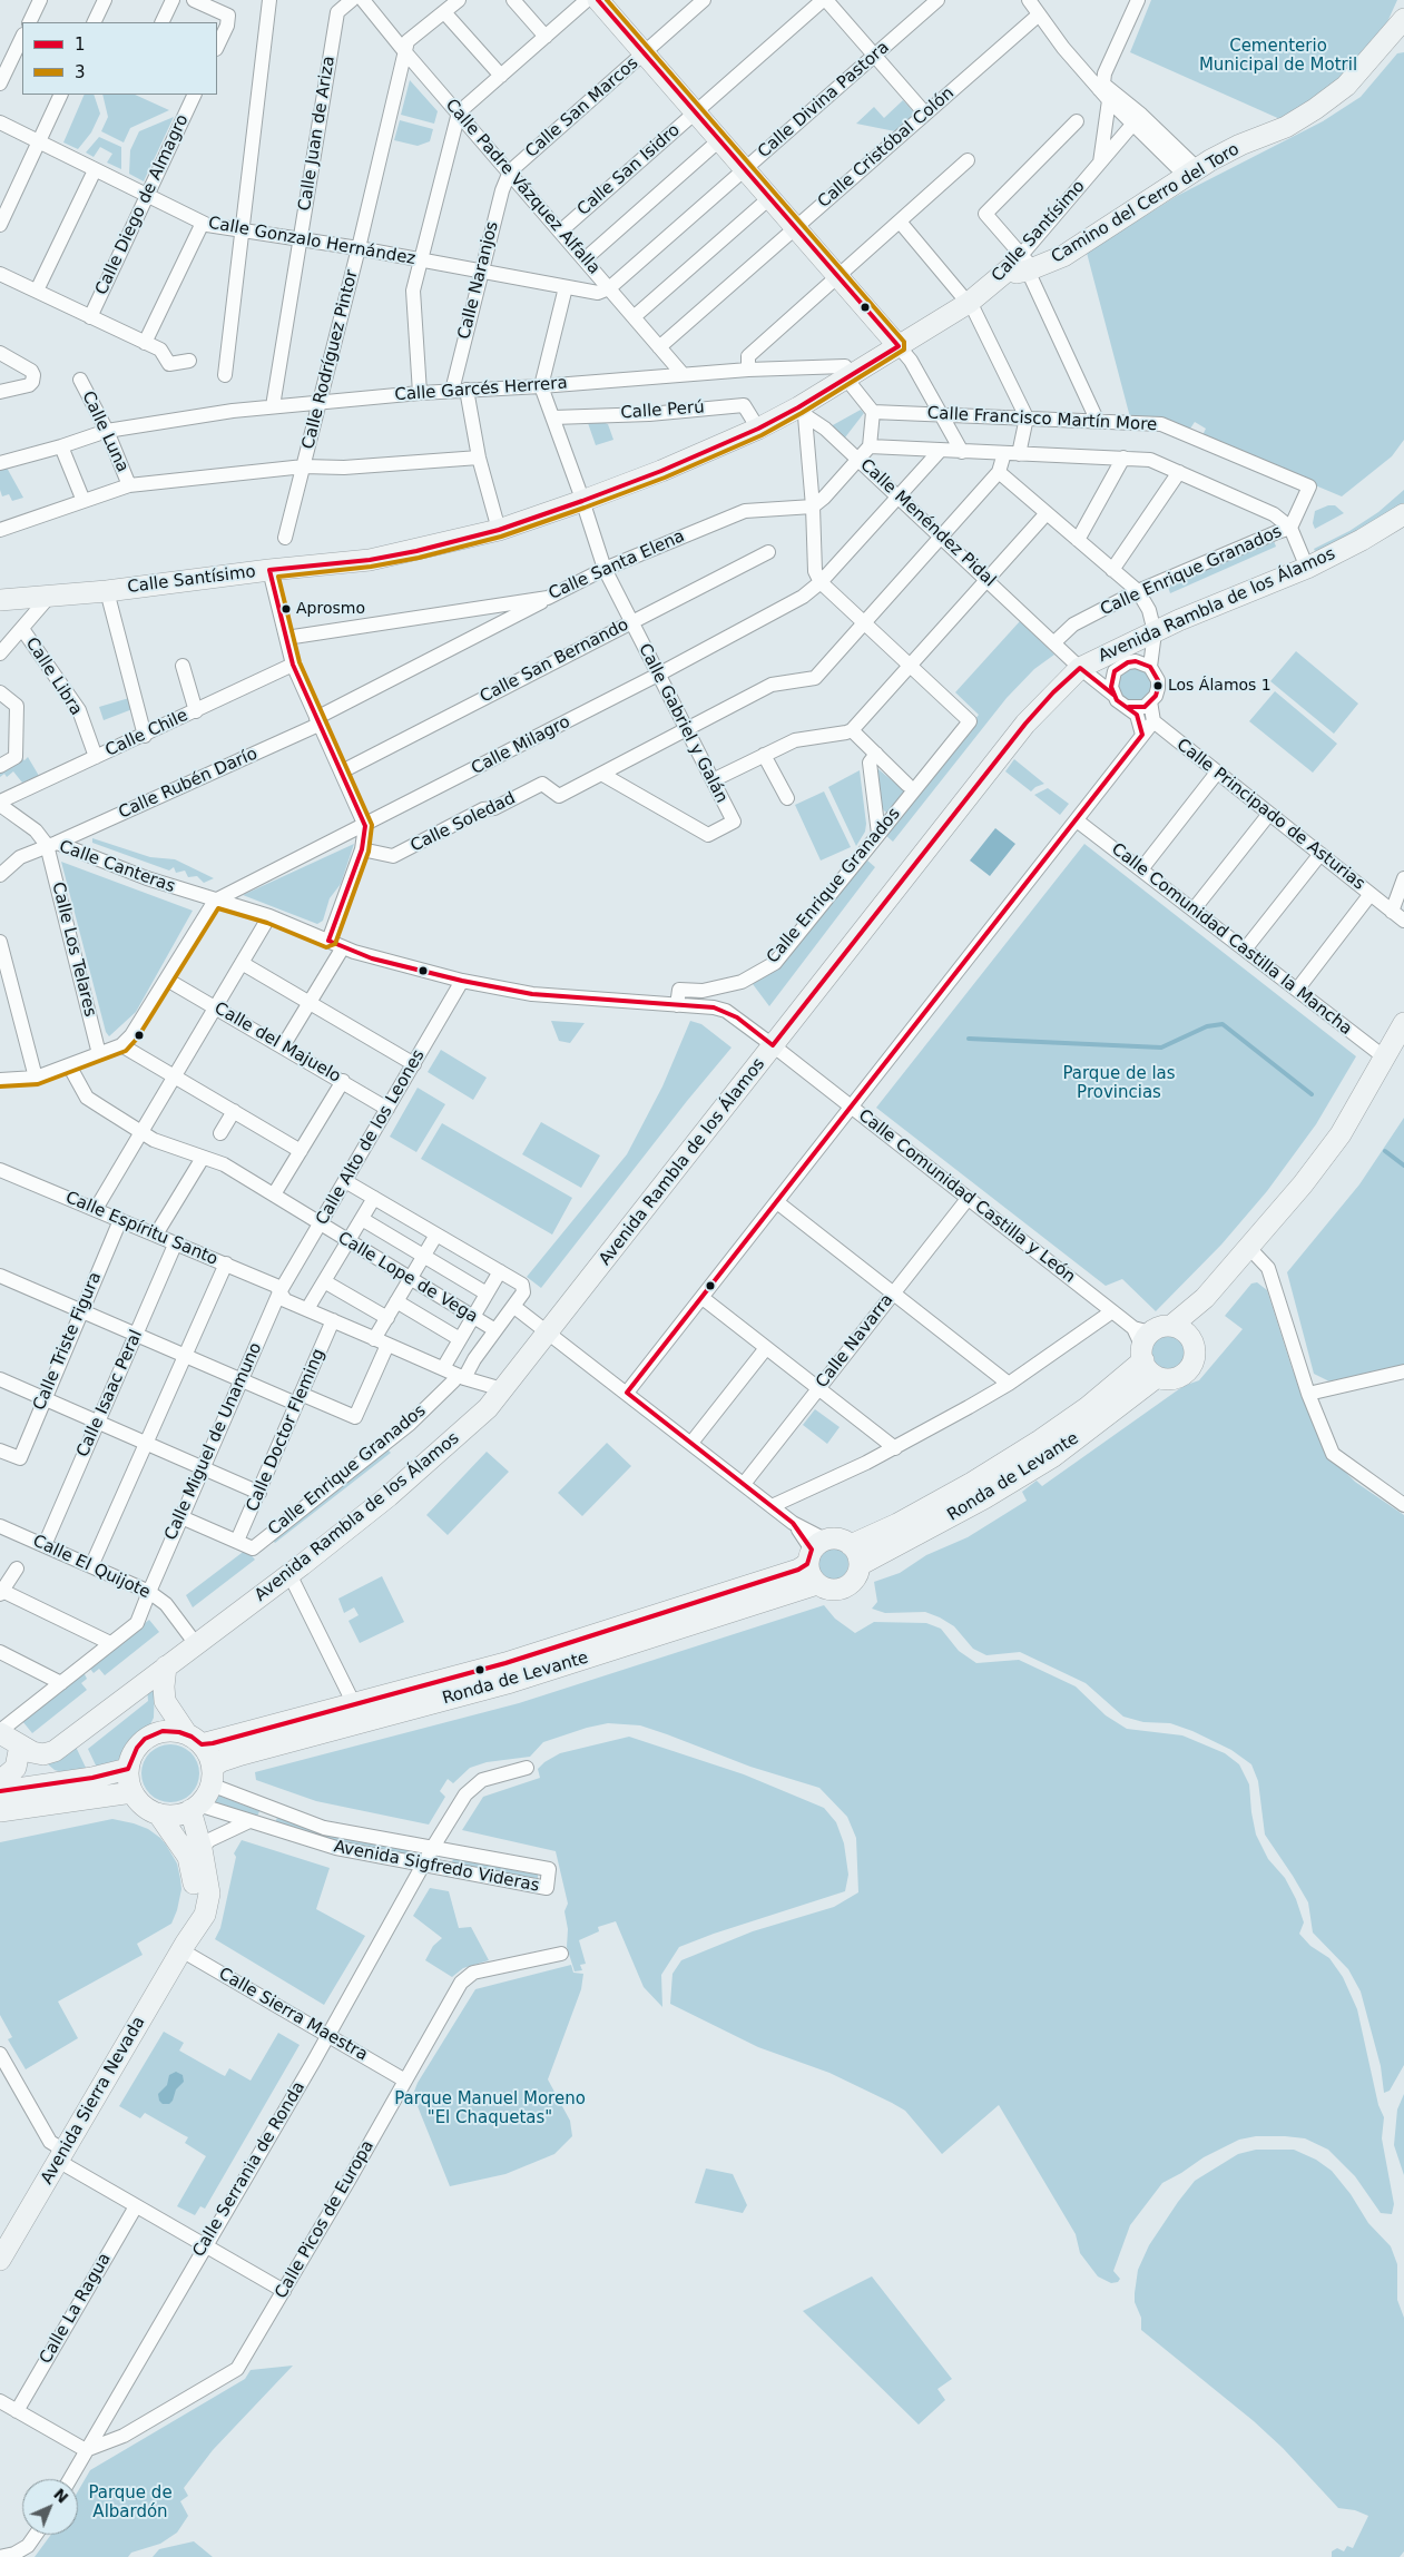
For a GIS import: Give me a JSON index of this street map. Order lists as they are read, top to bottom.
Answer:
{
  "streets": {
    "main road": [
      "Camino del Cerro del Toro",
      "Calle Santísimo",
      "Avenida Rambla de los Álamos",
      "Ronda de Levante",
      "Avenida Sierra Nevada"
    ],
    "street": [
      "Calle Divina Pastora",
      "Calle San Marcos",
      "Calle Juan de Ariza",
      "Calle Cristóbal Colón",
      "Calle San Isidro",
      "Calle Padre Vázquez Alfalla",
      "Calle Diego de Almagro",
      "Calle Gonzalo Hernández",
      "Calle Naranjos",
      "Calle Rodríguez Pintor",
      "Calle Garcés Herrera",
      "Calle Perú",
      "Calle Francisco Martín More",
      "Calle Luna",
      "Calle Menéndez Pidal",
      "Calle Santa Elena",
      "Calle Enrique Granados",
      "Calle San Bernando",
      "Calle Libra",
      "Calle Gabriel y Galán",
      "Calle Chile",
      "Calle Milagro",
      "Calle Rubén Darío",
      "Calle Principado de Asturias",
      "Calle Soledad",
      "Calle Canteras",
      "Calle Comunidad Castilla la Mancha",
      "Calle Los Telares",
      "Calle del Majuelo",
      "Calle Alto de los Leones",
      "Calle Comunidad Castilla y León",
      "Calle Espíritu Santo",
      "Calle Lope de Vega",
      "Calle Triste Figura",
      "Calle Navarra",
      "Calle Isaac Peral",
      "Calle Doctor Fleming",
      "Calle Miguel de Unamuno",
      "Calle El Quijote",
      "Avenida Sigfredo Videras",
      "Calle Sierra Maestra",
      "Calle Serrania de Ronda",
      "Calle Picos de Europa",
      "Calle La Ragua"
    ]
  },
  "crossings": [
    ["Calle Divina Pastora", "Calle Padre Vázquez Alfalla"],
    ["Calle Divina Pastora", "Calle Gonzalo Hernández"],
    ["Calle San Marcos", "Calle Padre Vázquez Alfalla"],
    ["Calle San Marcos", "Calle Naranjos"],
    ["Calle Juan de Ariza", "Calle Gonzalo Hernández"],
    ["Calle Juan de Ariza", "Calle Garcés Herrera"],
    ["Calle Cristóbal Colón", "Calle Padre Vázquez Alfalla"],
    ["Calle San Isidro", "Calle Padre Vázquez Alfalla"],
    ["Calle Padre Vázquez Alfalla", "Calle Gonzalo Hernández"],
    ["Calle Padre Vázquez Alfalla", "Calle Naranjos"],
    ["Calle Padre Vázquez Alfalla", "Calle Rodríguez Pintor"],
    ["Calle Padre Vázquez Alfalla", "Calle Garcés Herrera"],
    ["Camino del Cerro del Toro", "Calle Santísimo"],
    ["Calle Diego de Almagro", "Calle Gonzalo Hernández"],
    ["Calle Santísimo", "Calle Garcés Herrera"],
    ["Calle Santísimo", "Calle Perú"],
    ["Calle Santísimo", "Calle Menéndez Pidal"],
    ["Calle Santísimo", "Calle Gabriel y Galán"],
    ["Calle Gonzalo Hernández", "Calle Naranjos"],
    ["Calle Gonzalo Hernández", "Calle Rodríguez Pintor"],
    ["Calle Naranjos", "Calle Garcés Herrera"],
    ["Calle Rodríguez Pintor", "Calle Garcés Herrera"],
    ["Calle Garcés Herrera", "Calle Luna"],
    ["Calle Garcés Herrera", "Calle Gabriel y Galán"],
    ["Calle Perú", "Calle Gabriel y Galán"],
    ["Calle Francisco Martín More", "Calle Enrique Granados"],
    ["Calle Menéndez Pidal", "Calle Enrique Granados"],
    ["Calle Menéndez Pidal", "Calle Milagro"],
    ["Calle Santa Elena", "Calle Gabriel y Galán"],
    ["Calle Santa Elena", "Calle Rubén Darío"],
    ["Calle Enrique Granados", "Calle Comunidad Castilla y León"],
    ["Calle Enrique Granados", "Calle Espíritu Santo"],
    ["Calle Enrique Granados", "Calle Lope de Vega"],
    ["Calle Enrique Granados", "Calle Doctor Fleming"],
    ["Avenida Rambla de los Álamos", "Calle Comunidad Castilla y León"],
    ["Avenida Rambla de los Álamos", "Calle Espíritu Santo"],
    ["Avenida Rambla de los Álamos", "Calle Miguel de Unamuno"],
    ["Avenida Rambla de los Álamos", "Calle El Quijote"],
    ["Calle San Bernando", "Calle Gabriel y Galán"],
    ["Calle Libra", "Calle Chile"],
    ["Calle Gabriel y Galán", "Calle Milagro"],
    ["Calle Gabriel y Galán", "Calle Soledad"],
    ["Calle Chile", "Calle Canteras"],
    ["Calle Milagro", "Calle Canteras"],
    ["Calle Rubén Darío", "Calle Canteras"],
    ["Calle Rubén Darío", "Calle Los Telares"],
    ["Calle Canteras", "Calle Los Telares"],
    ["Calle Canteras", "Calle Alto de los Leones"],
    ["Calle Canteras", "Calle Comunidad Castilla y León"],
    ["Calle del Majuelo", "Calle Alto de los Leones"],
    ["Calle Alto de los Leones", "Calle Comunidad Castilla y León"],
    ["Calle Alto de los Leones", "Calle Espíritu Santo"],
    ["Calle Alto de los Leones", "Calle Lope de Vega"],
    ["Calle Alto de los Leones", "Calle Miguel de Unamuno"],
    ["Calle Comunidad Castilla y León", "Calle Navarra"],
    ["Calle Comunidad Castilla y León", "Ronda de Levante"],
    ["Calle Espíritu Santo", "Calle Triste Figura"],
    ["Calle Espíritu Santo", "Calle Isaac Peral"],
    ["Calle Espíritu Santo", "Calle Doctor Fleming"],
    ["Calle Espíritu Santo", "Calle Miguel de Unamuno"],
    ["Calle Isaac Peral", "Calle El Quijote"],
    ["Calle Miguel de Unamuno", "Calle El Quijote"],
    ["Ronda de Levante", "Avenida Sigfredo Videras"],
    ["Ronda de Levante", "Avenida Sierra Nevada"],
    ["Avenida Sigfredo Videras", "Avenida Sierra Nevada"],
    ["Avenida Sigfredo Videras", "Calle Serrania de Ronda"],
    ["Calle Sierra Maestra", "Avenida Sierra Nevada"],
    ["Calle Sierra Maestra", "Calle Serrania de Ronda"],
    ["Calle Sierra Maestra", "Calle Picos de Europa"],
    ["Calle Serrania de Ronda", "Calle Picos de Europa"]
  ],
  "parks": [
    "Cementerio Municipal de Motril",
    "Parque de las Provincias",
    "Parque Manuel Moreno \"El Chaquetas\"",
    "Parque de Albardón"
  ],
  "places": ["Aprosmo", "Los Álamos 1"],
  "lines": ["transit line 1", "transit line 3"],
  "legend": ["1", "3"],
  "north": "top right"
}
